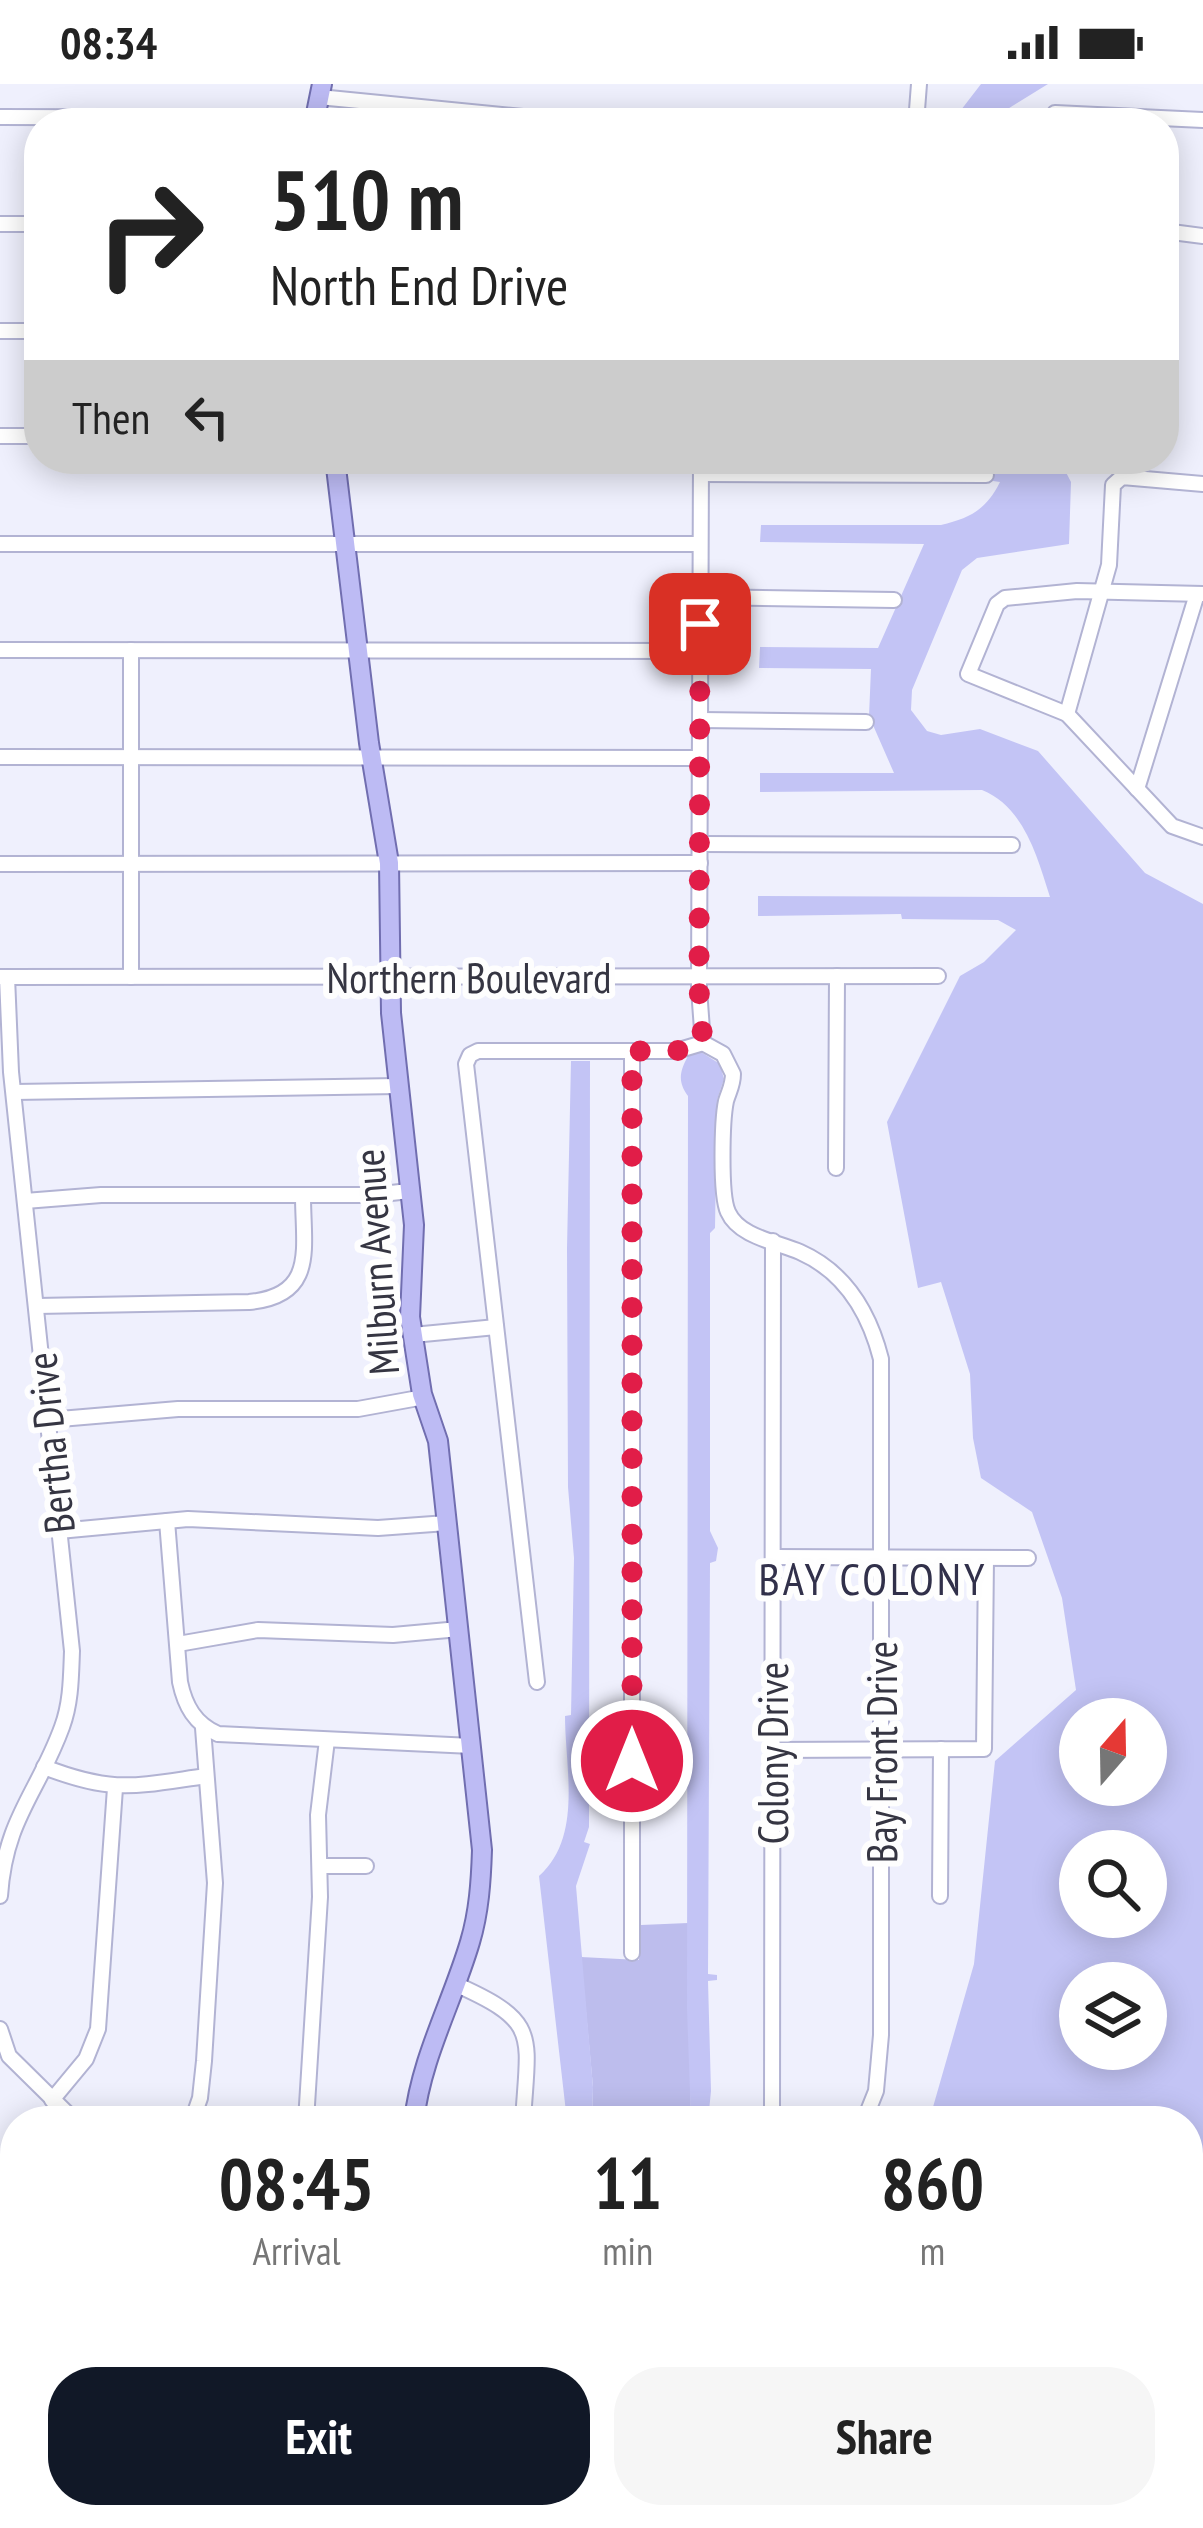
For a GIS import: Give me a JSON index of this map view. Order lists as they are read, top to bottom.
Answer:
{
  "streets": {
    "main road": ["Milburn Avenue"],
    "street": [
      "Northern Boulevard",
      "Bertha Drive",
      "Bay Front Drive",
      "Colony Drive"
    ]
  },
  "crossings": [
    ["Northern Boulevard", "Milburn Avenue"],
    ["Northern Boulevard", "Bertha Drive"],
    ["Bay Front Drive", "Colony Drive"]
  ],
  "districts": ["BAY COLONY"],
  "north": "top",
  "page": {
    "status": "08:34",
    "turn": ["510 m", "North End Drive"],
    "then": "Then",
    "eta": [
      "08:45",
      "Arrival",
      "11",
      "min",
      "860",
      "m"
    ],
    "buttons": ["Exit", "Share"]
  }
}
